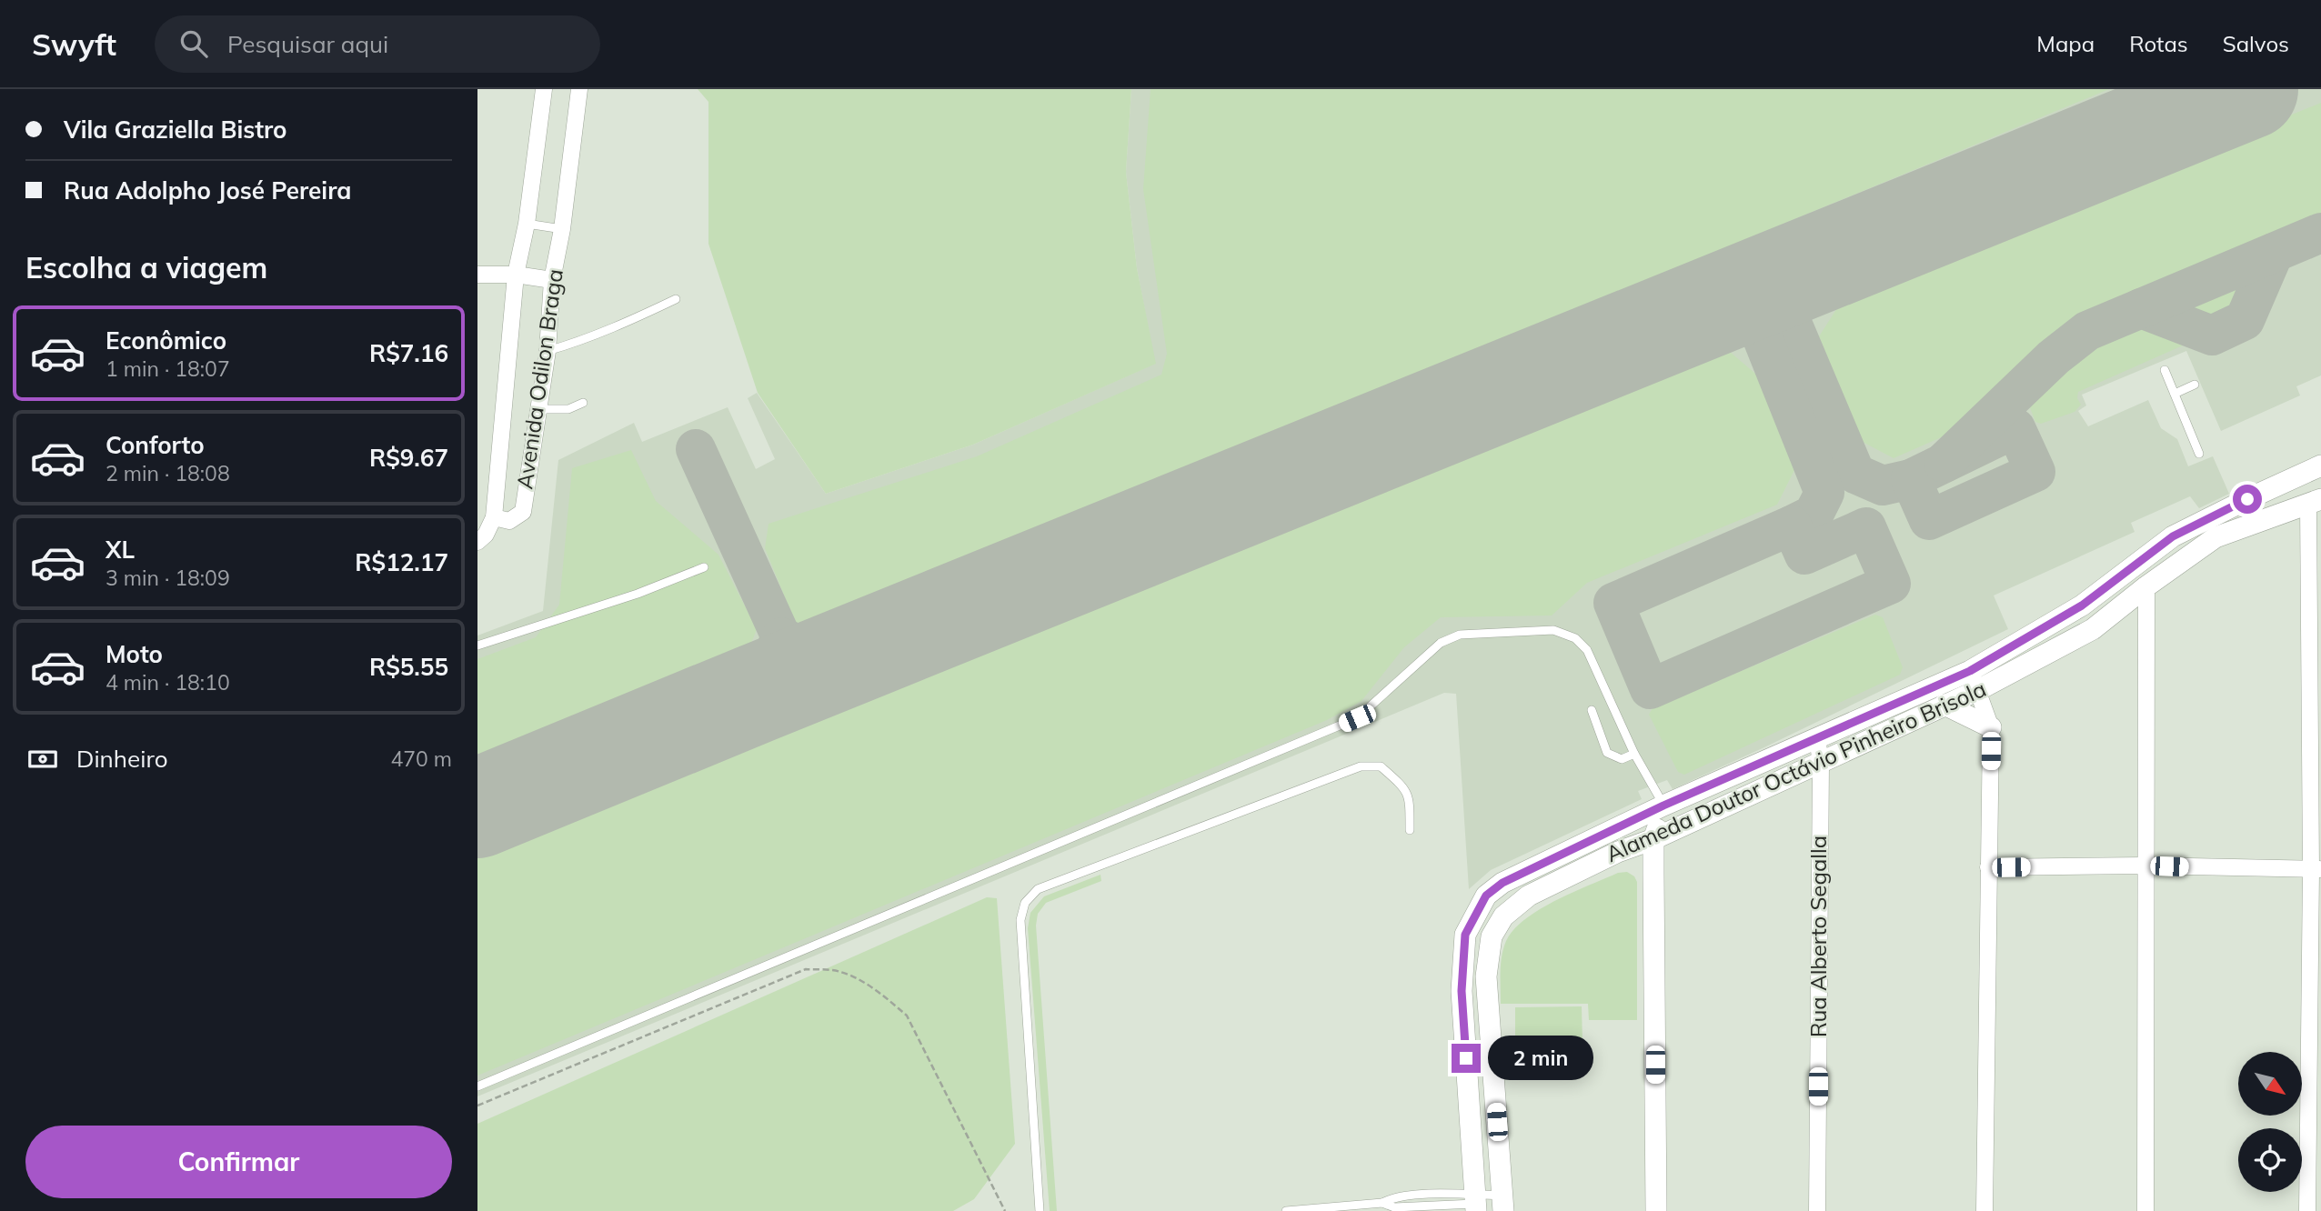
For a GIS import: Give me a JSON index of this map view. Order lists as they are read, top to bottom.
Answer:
{
  "streets": {
    "street": ["Avenida Odilon Braga", "Alameda Doutor Octávio Pinheiro Brisola", "Rua Alberto Segalla"]
  },
  "crossings": [
    ["Alameda Doutor Octávio Pinheiro Brisola", "Rua Alberto Segalla"]
  ],
  "north": "bottom right",
  "page": {
    "header": "Swyft",
    "search": "Pesquisar aqui",
    "nav": ["Mapa", "Rotas", "Salvos"],
    "banner": ["Vila Graziella Bistro", "Rua Adolpho José Pereira"],
    "heading": "Escolha a viagem",
    "list": [
      {
        "name": "Econômico",
        "note": "1 min · 18:07",
        "value": "R$7.16"
      },
      {
        "name": "Conforto",
        "note": "2 min · 18:08",
        "value": "R$9.67"
      },
      {
        "name": "XL",
        "note": "3 min · 18:09",
        "value": "R$12.17"
      },
      {
        "name": "Moto",
        "note": "4 min · 18:10",
        "value": "R$5.55"
      }
    ],
    "pay": ["Dinheiro", "470 m"],
    "bubble": "2 min",
    "buttons": "Confirmar"
  }
}
